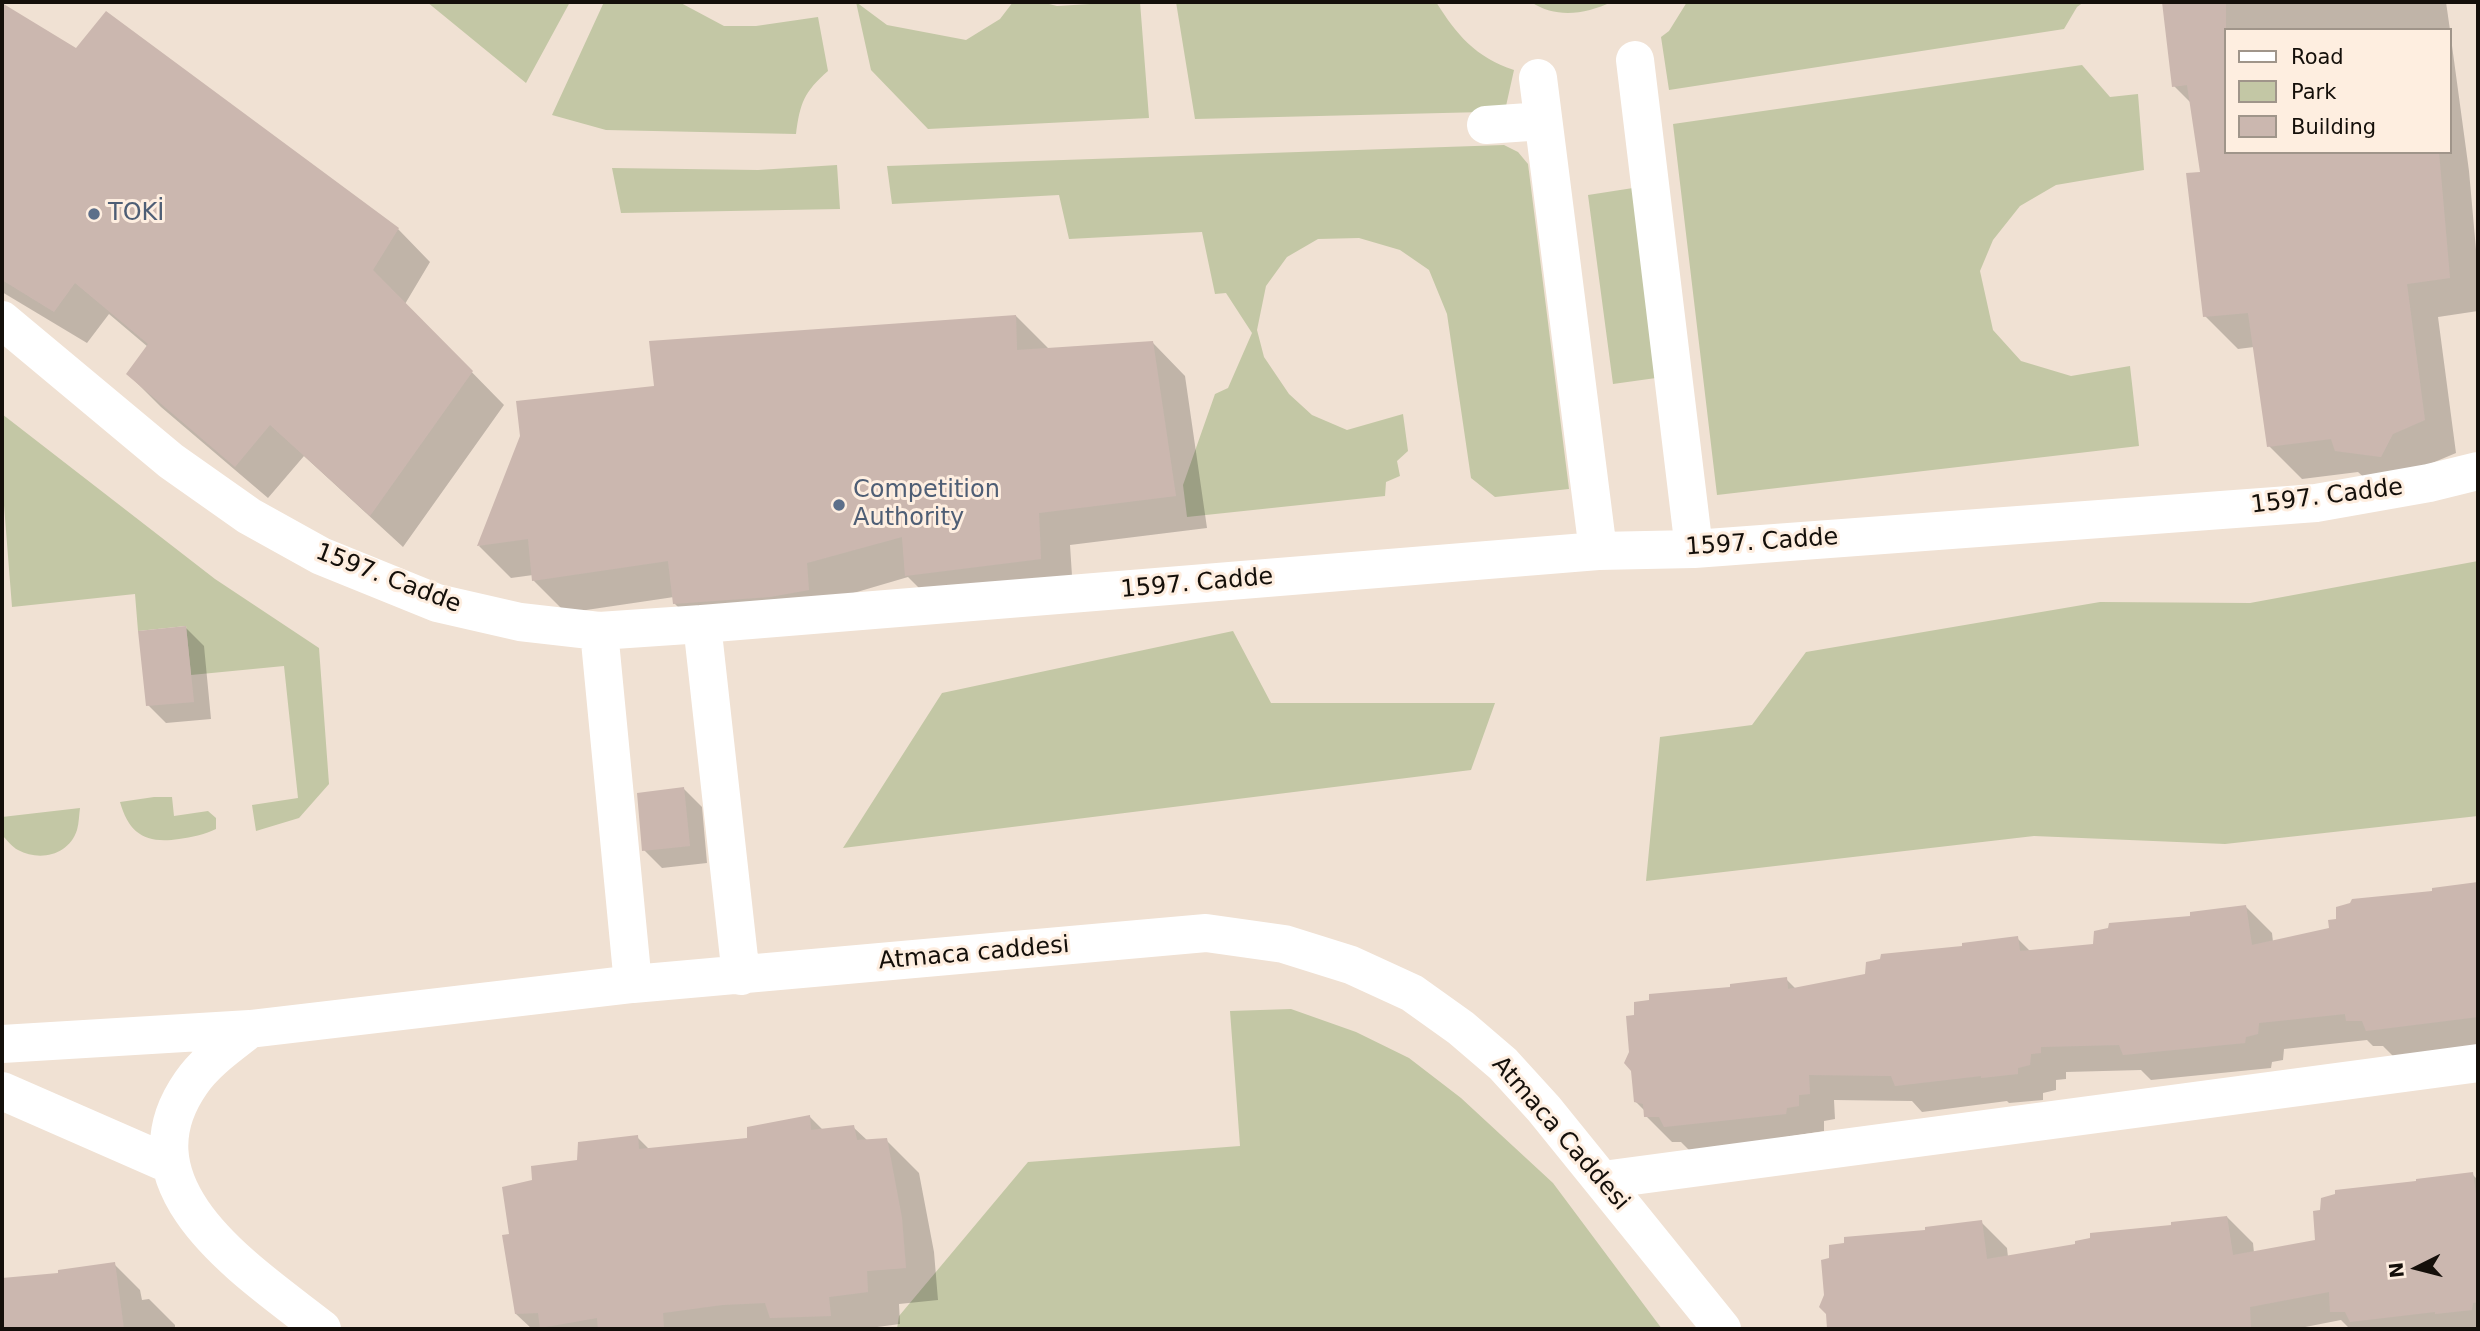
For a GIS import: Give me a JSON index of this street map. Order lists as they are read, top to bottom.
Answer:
{
  "streets": {
    "street": ["1597. Cadde", "Atmaca caddesi", "Atmaca Caddesi"]
  },
  "crossings": [
    ["Atmaca caddesi", "Atmaca Caddesi"]
  ],
  "places": ["TOKİ", "Competition Authority"],
  "legend": ["Road", "Park", "Building"],
  "north": "left"
}
